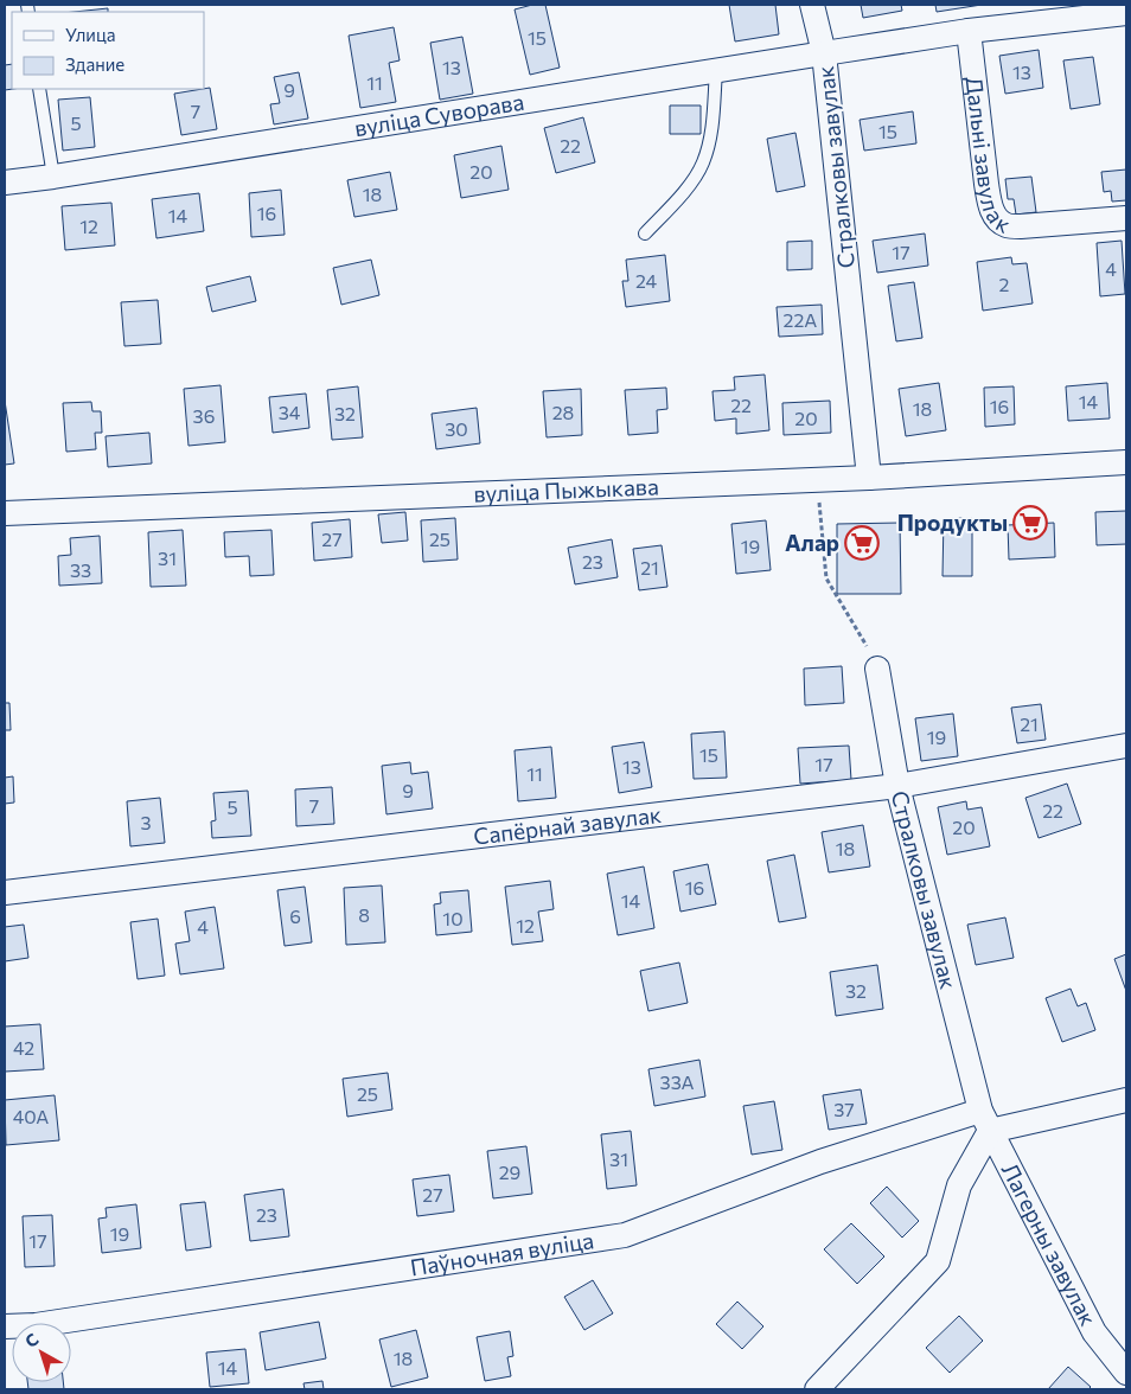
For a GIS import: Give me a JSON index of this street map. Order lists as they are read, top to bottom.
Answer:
{
  "streets": {
    "street": [
      "вуліца Суворава",
      "Дальні завулак",
      "Стралковы завулак",
      "вуліца Пыжыкава",
      "Сапёрнай завулак",
      "Лагерны завулак",
      "Паўночная вуліца"
    ]
  },
  "crossings": [
    ["вуліца Суворава", "Стралковы завулак"],
    ["Дальні завулак", "Стралковы завулак"],
    ["Стралковы завулак", "вуліца Пыжыкава"],
    ["Стралковы завулак", "Сапёрнай завулак"],
    ["Стралковы завулак", "Лагерны завулак"],
    ["Стралковы завулак", "Паўночная вуліца"],
    ["Лагерны завулак", "Паўночная вуліца"]
  ],
  "places": {
    "supermarket": ["Продукты", "Алар"]
  },
  "house_numbers": [
    "15",
    "13",
    "13",
    "11",
    "9",
    "7",
    "5",
    "15",
    "22",
    "20",
    "18",
    "16",
    "14",
    "12",
    "17",
    "4",
    "24",
    "2",
    "22А",
    "14",
    "22",
    "16",
    "18",
    "34",
    "28",
    "32",
    "36",
    "20",
    "30",
    "27",
    "25",
    "19",
    "31",
    "23",
    "21",
    "33",
    "21",
    "19",
    "15",
    "17",
    "13",
    "11",
    "9",
    "7",
    "5",
    "22",
    "3",
    "20",
    "18",
    "16",
    "14",
    "8",
    "6",
    "10",
    "12",
    "4",
    "32",
    "42",
    "33А",
    "25",
    "37",
    "40А",
    "31",
    "29",
    "27",
    "23",
    "19",
    "17",
    "18",
    "14"
  ],
  "legend": ["Улица", "Здание"],
  "north": "top left"
}
